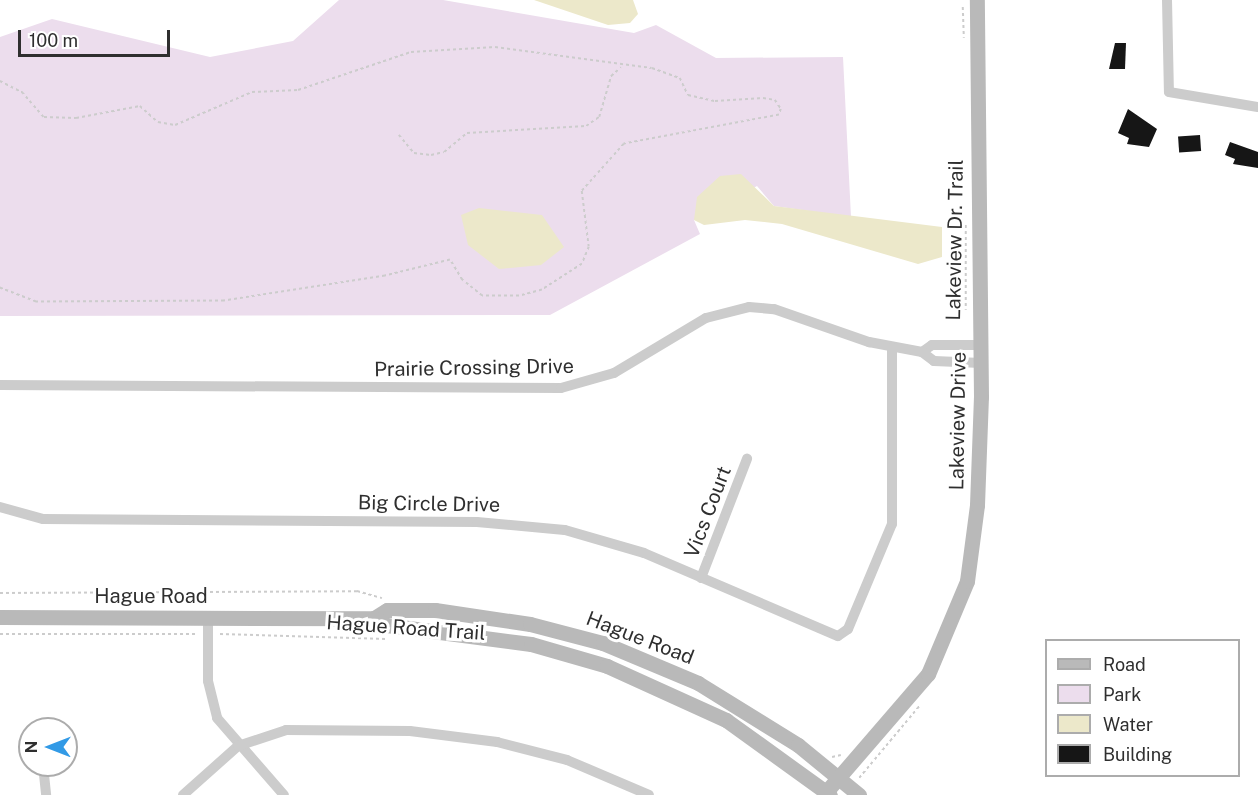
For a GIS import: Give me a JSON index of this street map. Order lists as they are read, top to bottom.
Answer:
{
  "streets": {
    "main road": ["Lakeview Drive", "Hague Road"],
    "street": ["Prairie Crossing Drive", "Big Circle Drive", "Vics Court"],
    "path": ["Lakeview Dr. Trail", "Hague Road Trail"]
  },
  "crossings": [
    ["Prairie Crossing Drive", "Lakeview Drive"],
    ["Prairie Crossing Drive", "Big Circle Drive"],
    ["Lakeview Drive", "Hague Road"],
    ["Big Circle Drive", "Vics Court"]
  ],
  "legend": [
    "Road",
    "Park",
    "Water",
    "Building"
  ],
  "scale_bar": "100 m",
  "north": "left"
}
